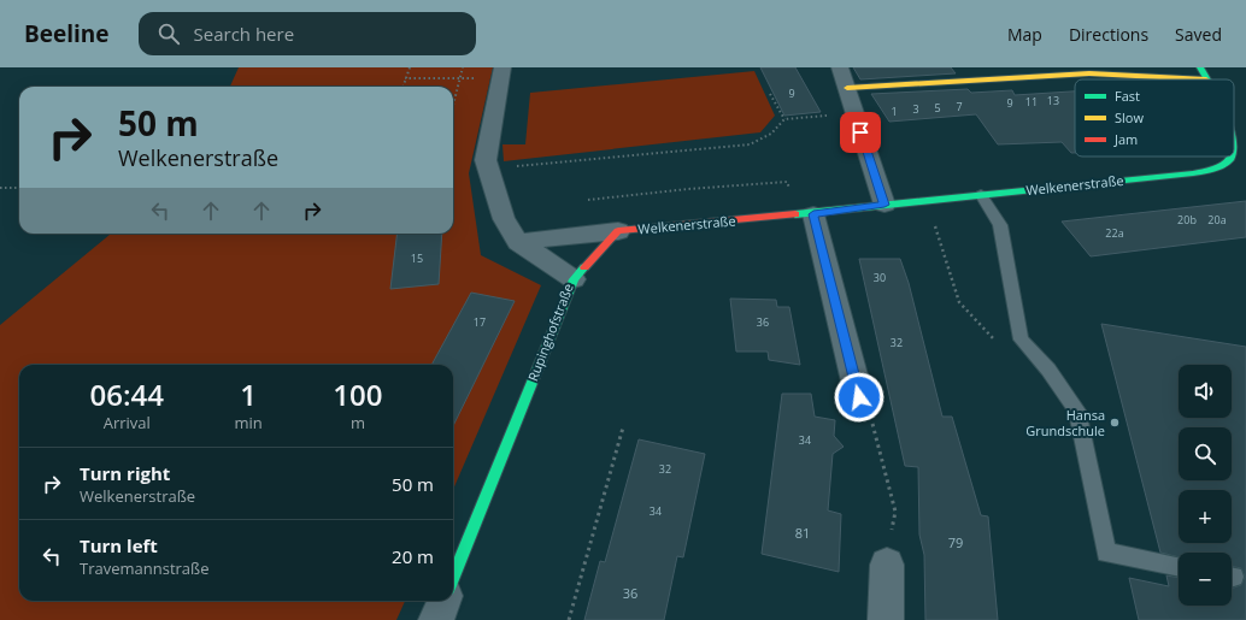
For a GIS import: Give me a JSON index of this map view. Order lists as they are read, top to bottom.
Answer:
{
  "streets": {
    "street": ["Welkenerstraße", "Rupinghofstraße"]
  },
  "crossings": [
    ["Welkenerstraße", "Rupinghofstraße"]
  ],
  "places": ["Hansa Grundschule"],
  "house_numbers": [
    "9",
    "13",
    "11",
    "9",
    "7",
    "5",
    "3",
    "1",
    "20b",
    "20a",
    "22a",
    "15",
    "30",
    "17",
    "36",
    "32",
    "34",
    "32",
    "34",
    "81",
    "79",
    "36"
  ],
  "legend": ["Fast", "Slow", "Jam"],
  "page": {
    "header": "Beeline",
    "search": "Search here",
    "nav": ["Map", "Directions", "Saved"],
    "turn": ["50 m", "Welkenerstraße"],
    "map_buttons": ["+", "−"],
    "eta": [
      "06:44",
      "Arrival",
      "1",
      "min",
      "100",
      "m"
    ],
    "list": [
      {
        "name": "Turn right",
        "note": "Welkenerstraße",
        "value": "50 m"
      },
      {
        "name": "Turn left",
        "note": "Travemannstraße",
        "value": "20 m"
      }
    ]
  }
}
